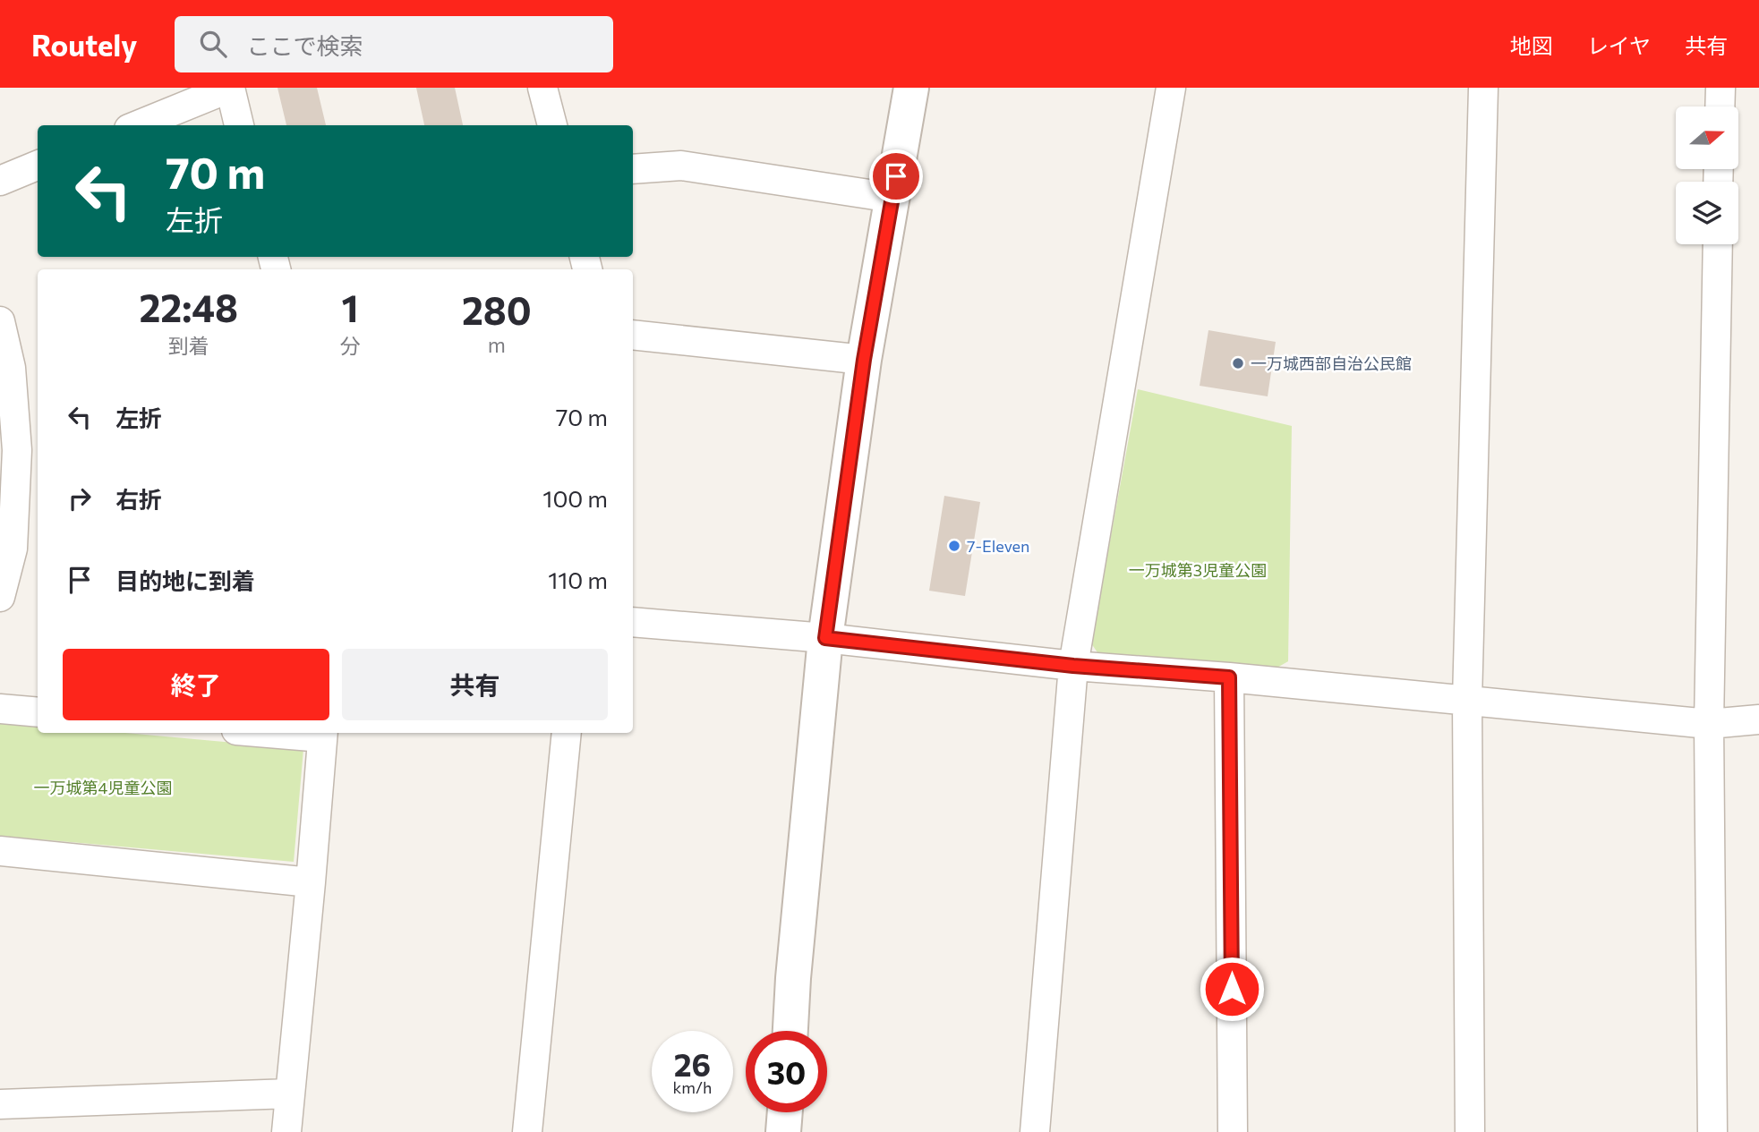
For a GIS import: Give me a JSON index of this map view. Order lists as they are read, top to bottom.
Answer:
{
  "parks": ["一万城第3児童公園", "一万城第4児童公園"],
  "places": ["一万城西部自治公民館", "7-Eleven"],
  "north": "right",
  "page": {
    "header": "Routely",
    "search": "ここで検索",
    "nav": ["地図", "レイヤ", "共有"],
    "turn": ["70 m", "左折"],
    "eta": [
      "22:48",
      "到着",
      "1",
      "分",
      "280",
      "m"
    ],
    "list": [
      {
        "name": "左折",
        "value": "70 m"
      },
      {
        "name": "右折",
        "value": "100 m"
      },
      {
        "name": "目的地に到着",
        "value": "110 m"
      }
    ],
    "buttons": ["終了", "共有"],
    "speed": "26 km/h",
    "limit": "30"
  }
}
